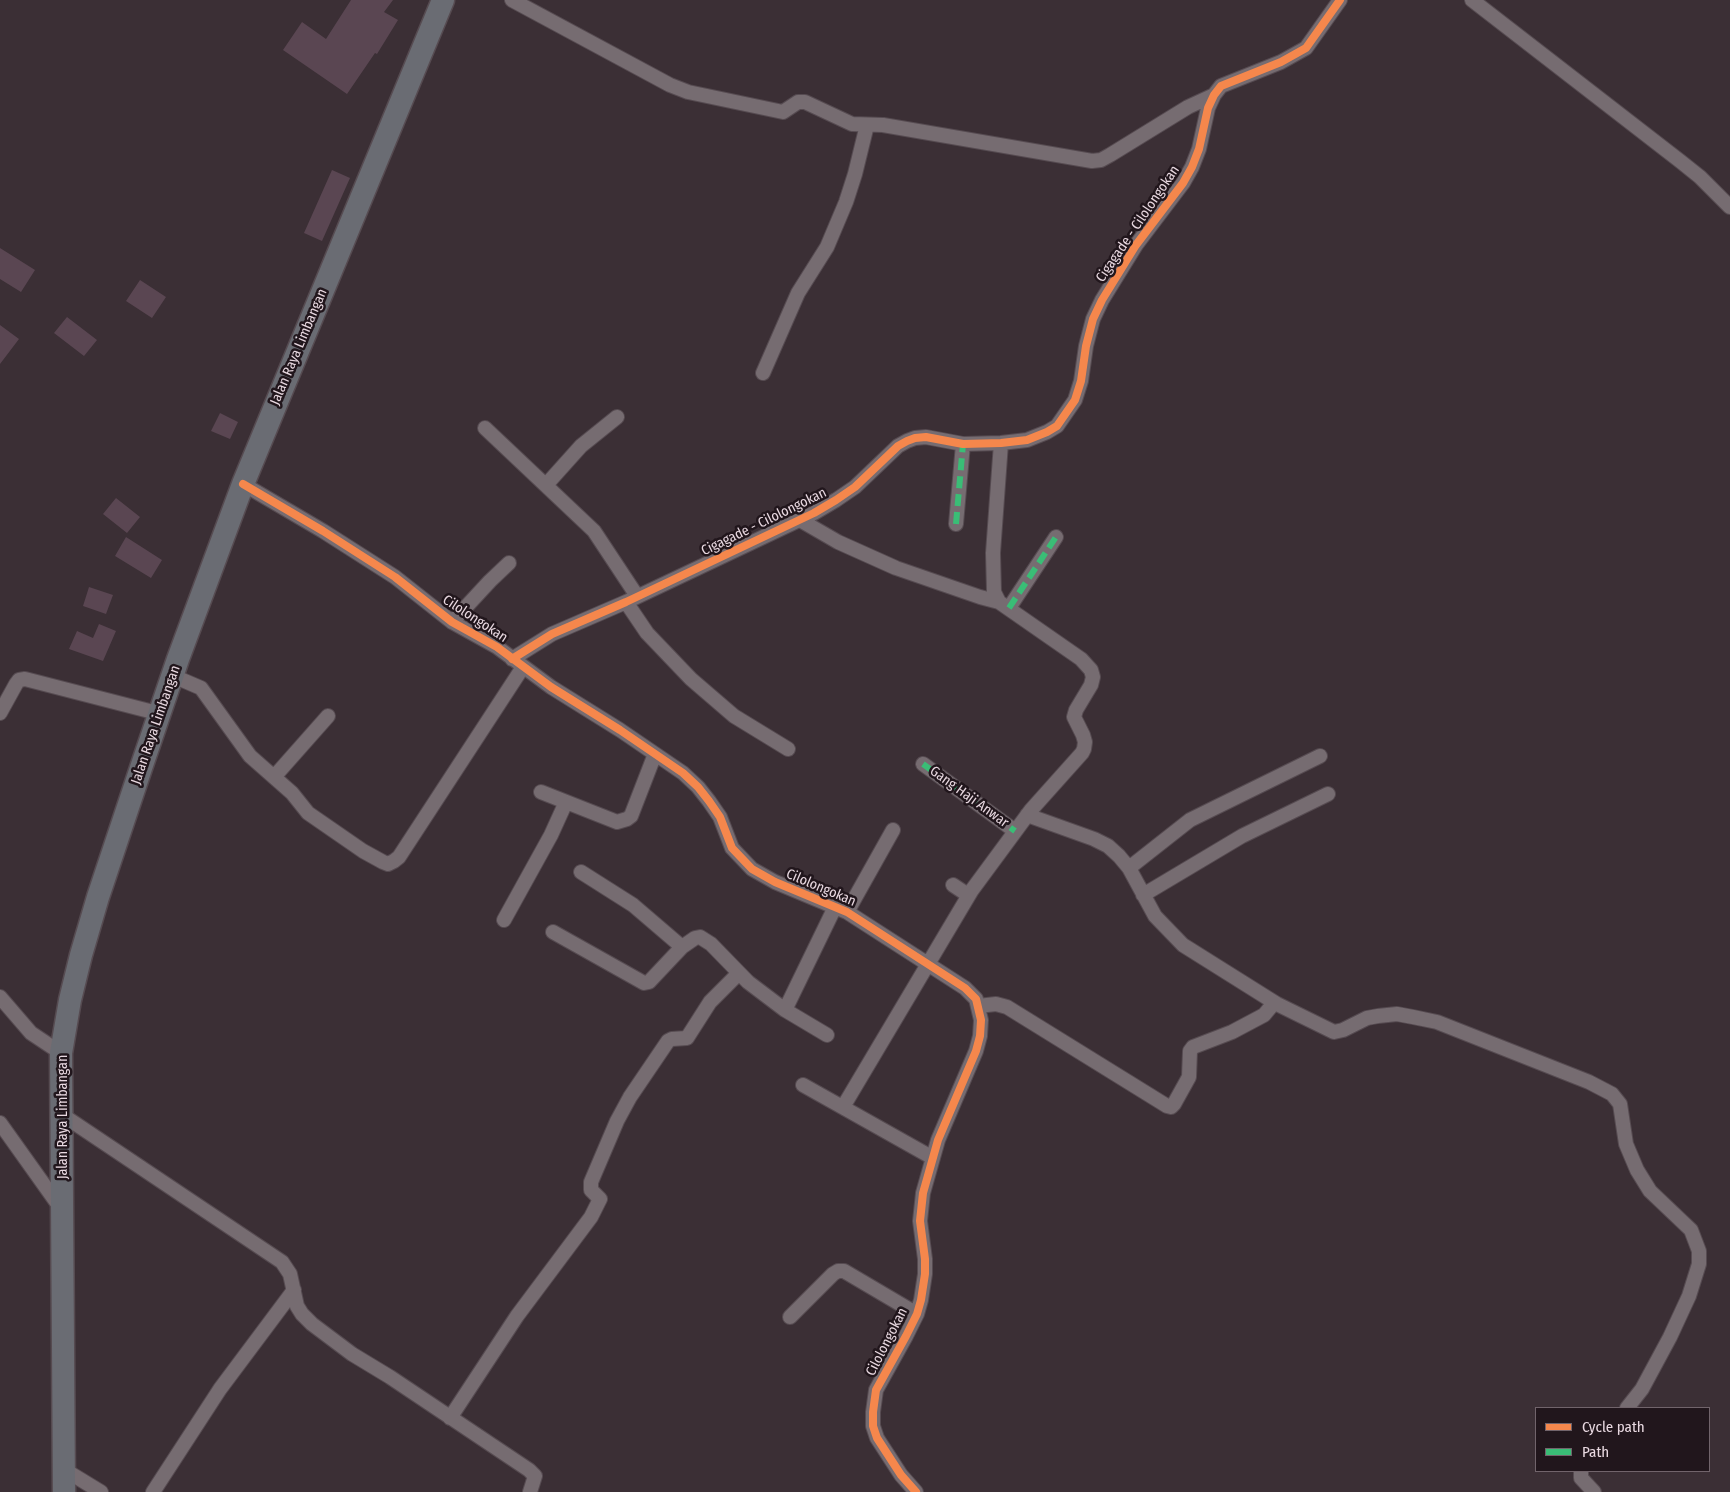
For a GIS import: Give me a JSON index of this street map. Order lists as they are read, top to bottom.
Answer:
{
  "streets": {
    "highway": ["Jalan Raya Limbangan"],
    "street": ["Cigagade - Cilolongokan", "Cilolongokan", "Gang Haji Anwar"]
  },
  "crossings": [
    ["Cigagade - Cilolongokan", "Cilolongokan"],
    ["Jalan Raya Limbangan", "Cilolongokan"]
  ],
  "legend": ["Cycle path", "Path"]
}
